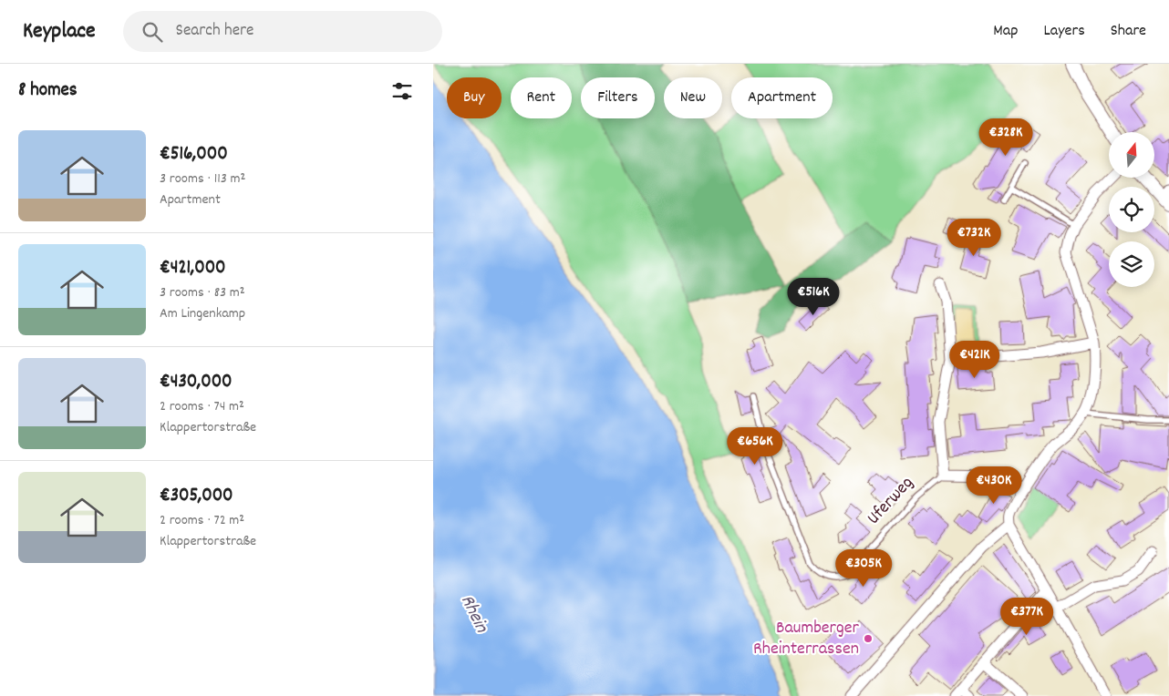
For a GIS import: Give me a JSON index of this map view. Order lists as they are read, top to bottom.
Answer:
{
  "streets": {
    "street": ["Uferweg"]
  },
  "water": ["Rhein"],
  "places": ["Baumberger Rheinterrassen"],
  "north": "top",
  "page": {
    "header": "Keyplace",
    "search": "Search here",
    "nav": ["Map", "Layers", "Share"],
    "heading": "8 homes",
    "chip": [
      "Buy",
      "Rent",
      "Filters",
      "New",
      "Apartment"
    ],
    "list": [
      {
        "name": "€516,000",
        "note": "3 rooms · 113 m² · Apartment"
      },
      {
        "name": "€421,000",
        "note": "3 rooms · 83 m² · Am Lingenkamp"
      },
      {
        "name": "€430,000",
        "note": "2 rooms · 74 m² · Klappertorstraße"
      },
      {
        "name": "€305,000",
        "note": "2 rooms · 72 m² · Klappertorstraße"
      }
    ],
    "price": [
      "€328K",
      "€732K",
      "€516K",
      "€421K",
      "€656K",
      "€430K",
      "€305K",
      "€377K"
    ]
  }
}
